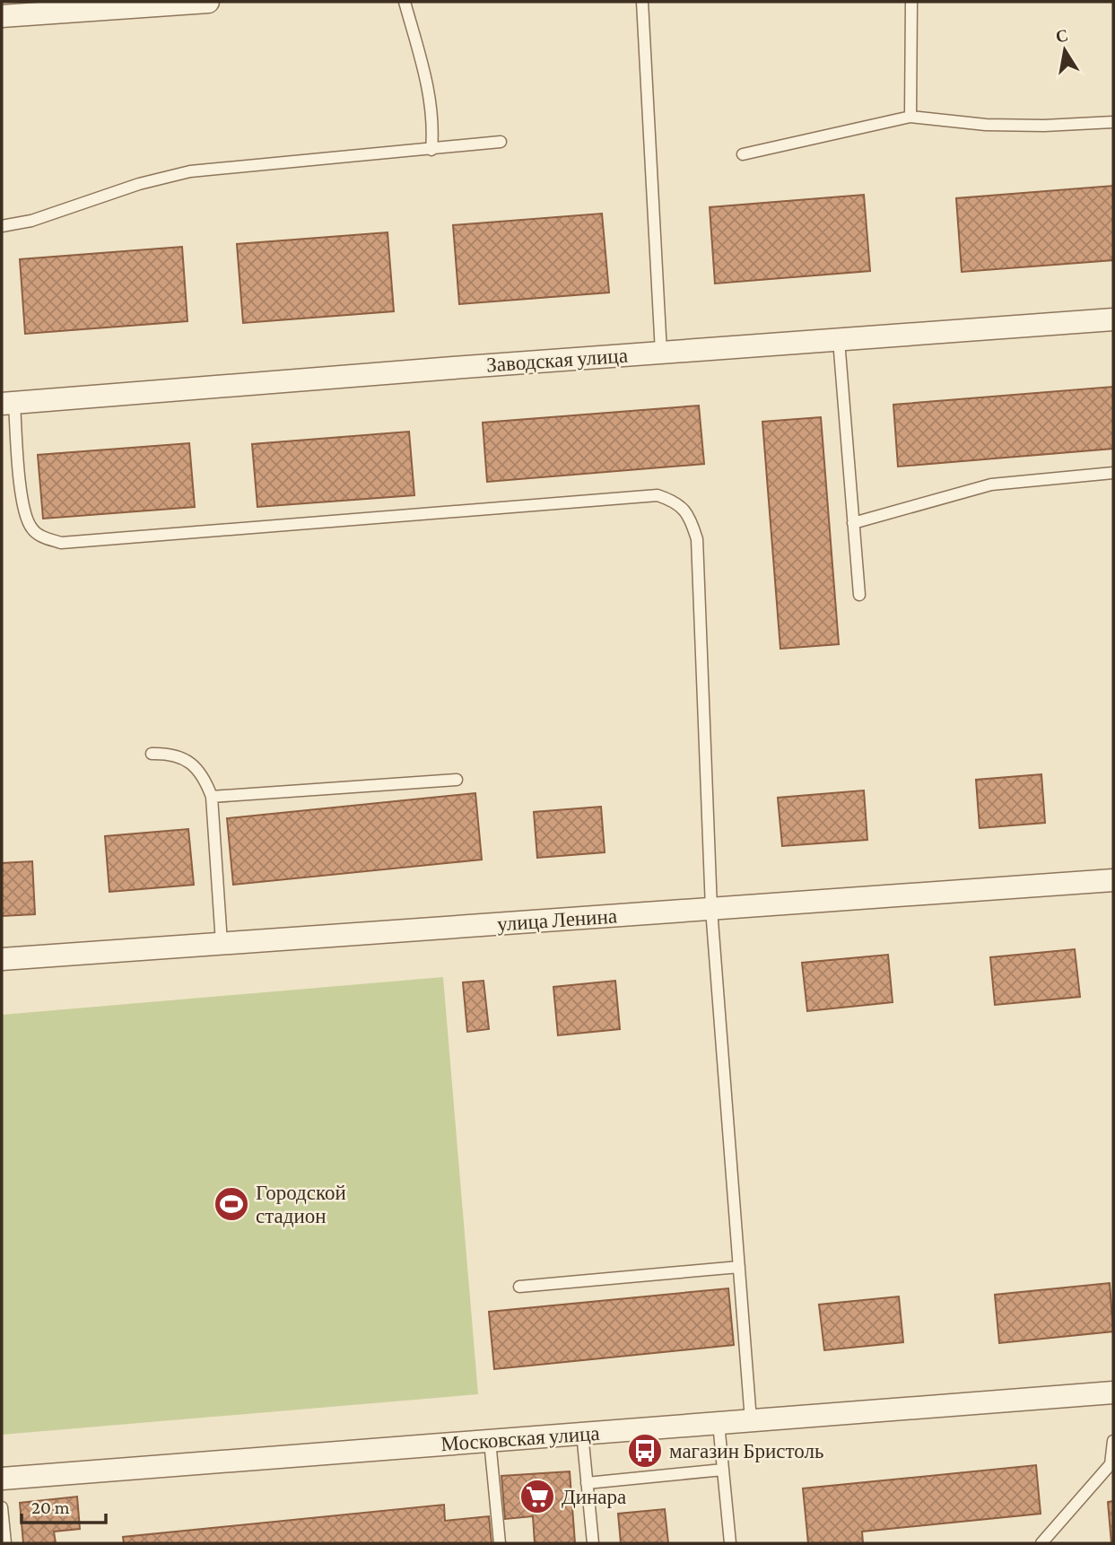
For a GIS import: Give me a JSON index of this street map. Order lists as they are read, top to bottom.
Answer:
{
  "streets": {
    "street": ["Заводская улица", "улица Ленина", "Московская улица"]
  },
  "places": {
    "sports": ["Городской стадион"],
    "bus stop": ["магазин Бристоль"],
    "supermarket": ["Динара"]
  },
  "scale_bar": "20 m",
  "north": "top"
}
